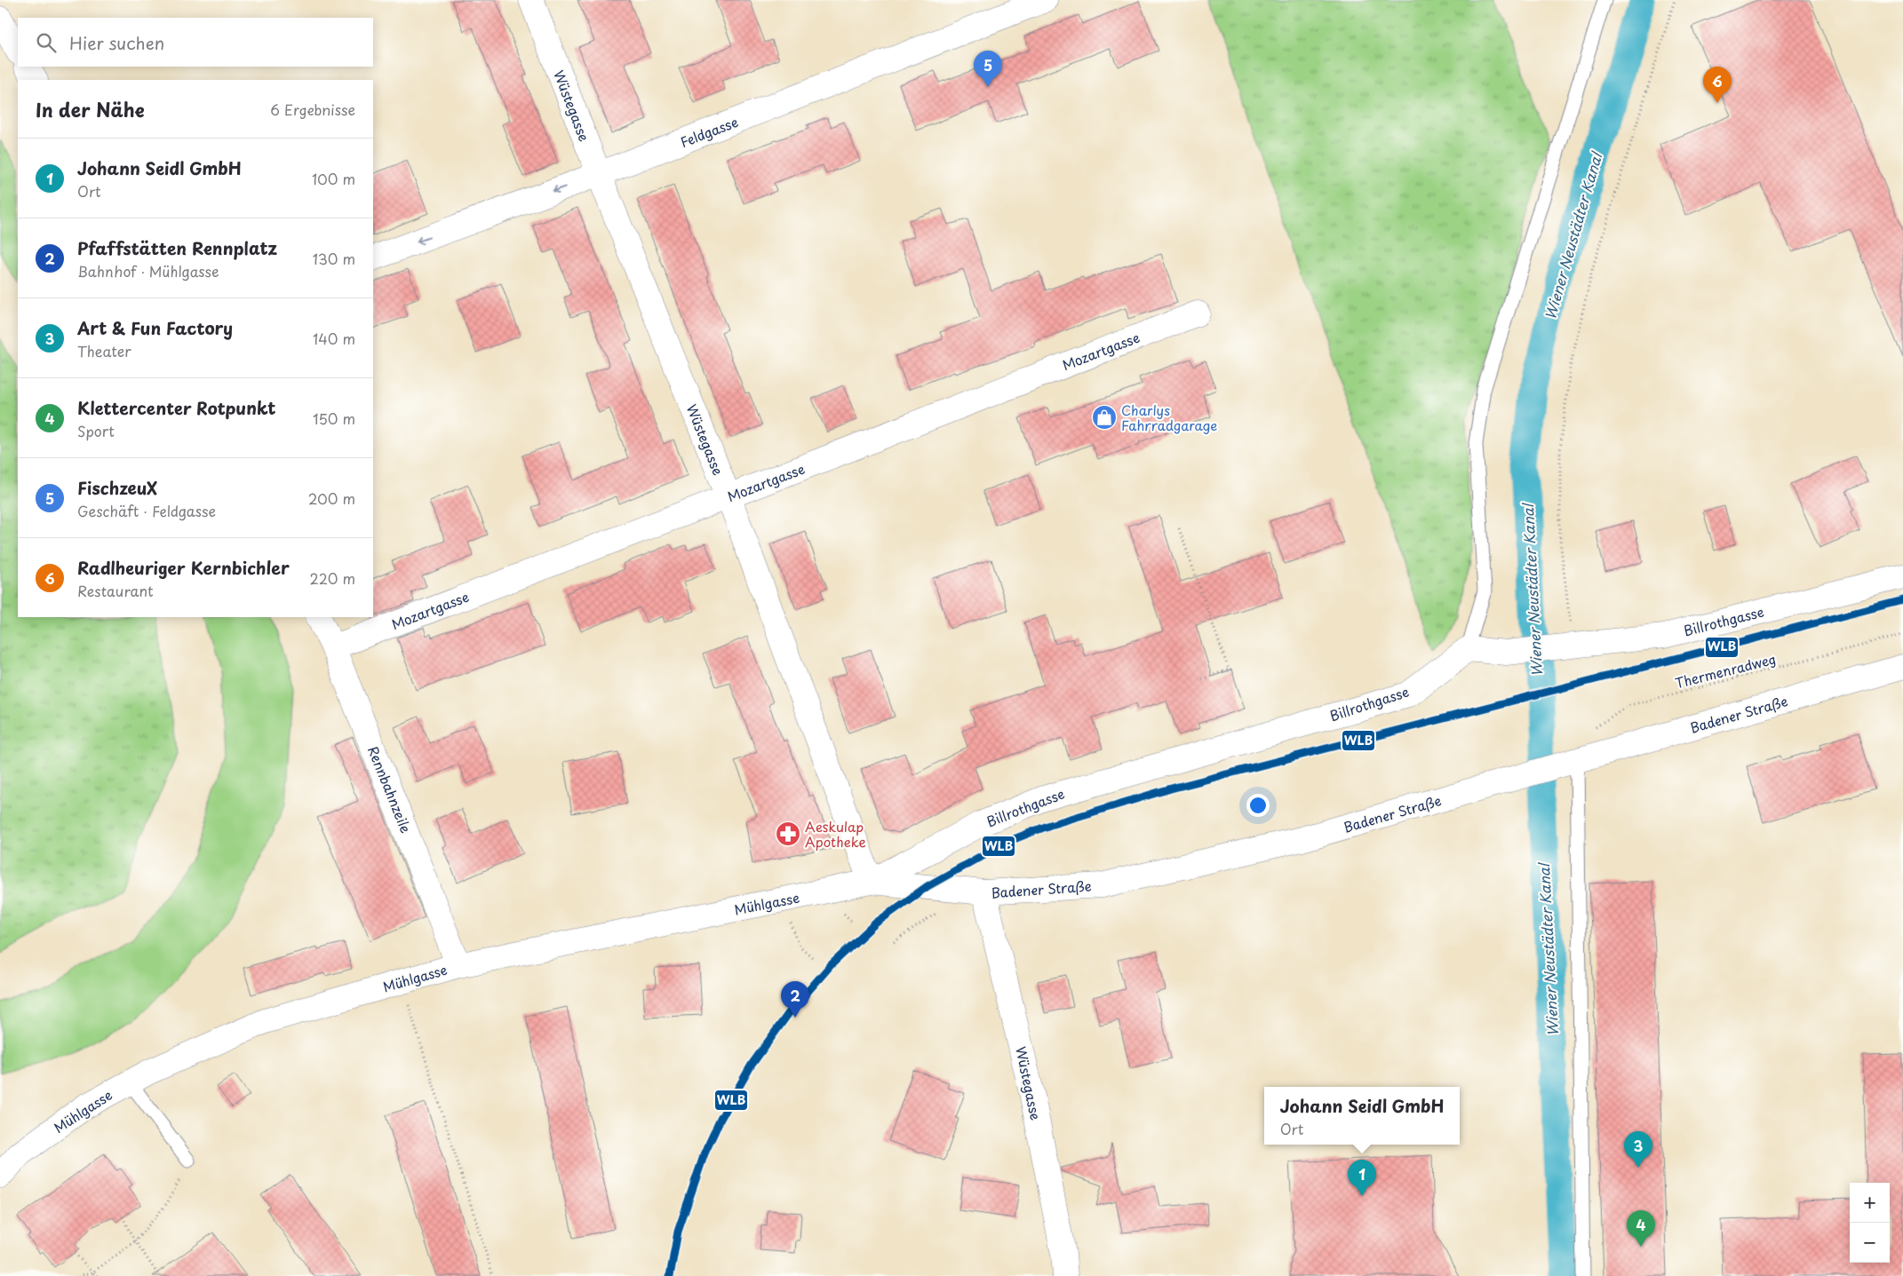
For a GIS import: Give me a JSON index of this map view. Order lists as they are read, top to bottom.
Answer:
{
  "streets": {
    "street": [
      "Wüstegasse",
      "Feldgasse",
      "Mozartgasse",
      "Billrothgasse",
      "Badener Straße",
      "Rennbahnzeile",
      "Mühlgasse"
    ],
    "path": ["Thermenradweg"]
  },
  "crossings": [
    ["Wüstegasse", "Feldgasse"],
    ["Wüstegasse", "Mozartgasse"],
    ["Wüstegasse", "Billrothgasse"],
    ["Wüstegasse", "Badener Straße"],
    ["Wüstegasse", "Mühlgasse"],
    ["Mozartgasse", "Rennbahnzeile"],
    ["Billrothgasse", "Badener Straße"],
    ["Billrothgasse", "Mühlgasse"],
    ["Thermenradweg", "Badener Straße"],
    ["Badener Straße", "Mühlgasse"],
    ["Rennbahnzeile", "Mühlgasse"]
  ],
  "water": ["Wiener Neustädter Kanal"],
  "places": {
    "shop": ["Charlys Fahrradgarage"],
    "pharmacy": ["Aeskulap Apotheke"]
  },
  "lines": ["transit line WLB"],
  "page": {
    "search": "Hier suchen",
    "pins": [
      "5",
      "6",
      "2",
      "3",
      "1",
      "4"
    ],
    "heading": ["In der Nähe", "6 Ergebnisse"],
    "list": [
      {
        "mark": "1",
        "name": "Johann Seidl GmbH",
        "note": "Ort",
        "value": "100 m"
      },
      {
        "mark": "2",
        "name": "Pfaffstätten Rennplatz",
        "note": "Bahnhof · Mühlgasse",
        "value": "130 m"
      },
      {
        "mark": "3",
        "name": "Art & Fun Factory",
        "note": "Theater",
        "value": "140 m"
      },
      {
        "mark": "4",
        "name": "Klettercenter Rotpunkt",
        "note": "Sport",
        "value": "150 m"
      },
      {
        "mark": "5",
        "name": "FischzeuX",
        "note": "Geschäft · Feldgasse",
        "value": "200 m"
      },
      {
        "mark": "6",
        "name": "Radlheuriger Kernbichler",
        "note": "Restaurant",
        "value": "220 m"
      }
    ],
    "popup": ["Johann Seidl GmbH", "Ort"],
    "map_buttons": ["+", "−"]
  }
}
